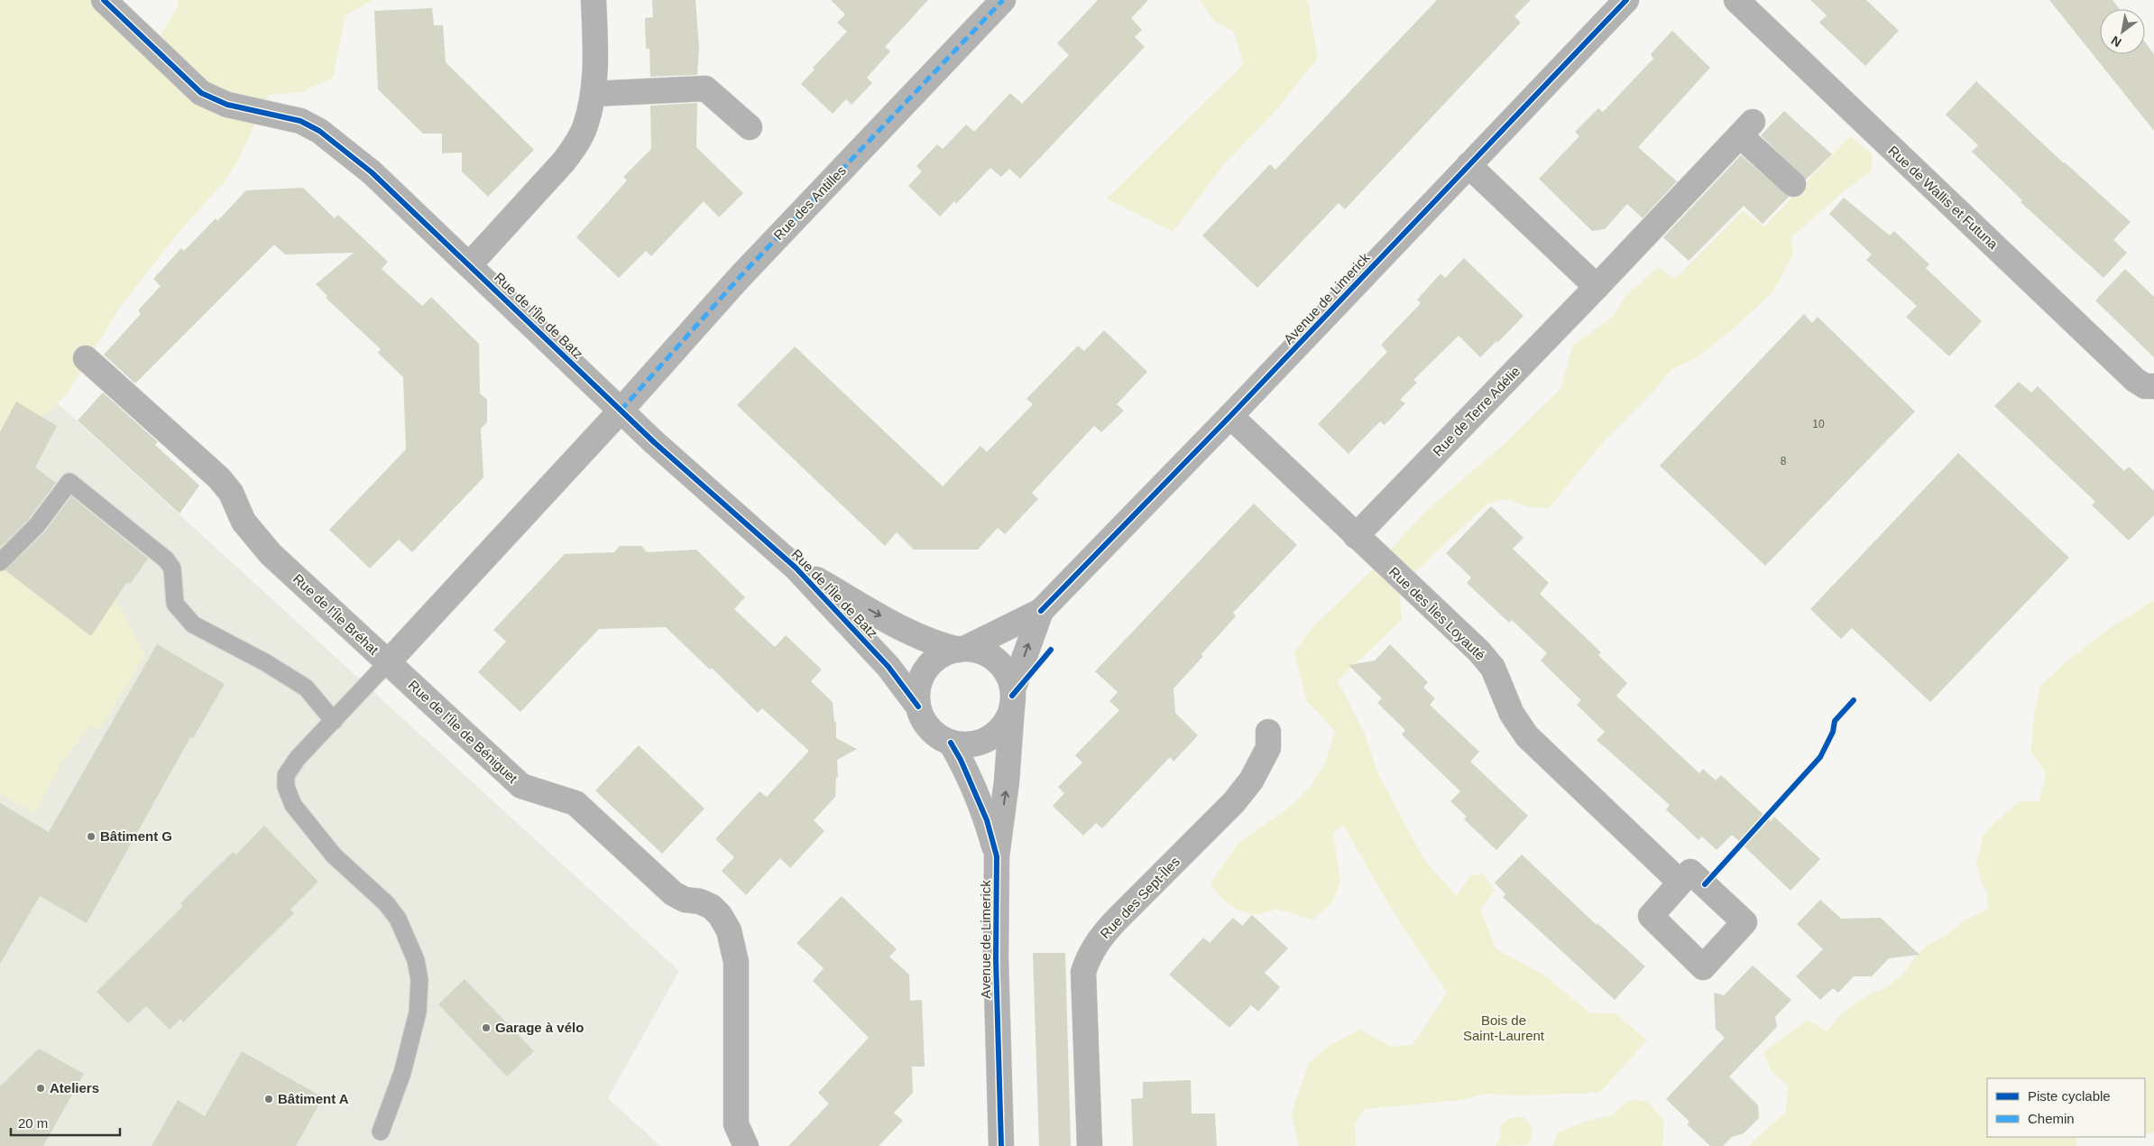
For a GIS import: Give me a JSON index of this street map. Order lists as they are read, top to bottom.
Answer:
{
  "streets": {
    "street": [
      "Rue de Wallis et Futuna",
      "Rue des Antilles",
      "Avenue de Limerick",
      "Rue de l'Île de Batz",
      "Rue de Terre Adélie",
      "Rue des Îles Loyauté",
      "Rue de l'Île Bréhat",
      "Rue de l'Île de Béniguet",
      "Rue des Sept-Îles"
    ]
  },
  "crossings": [
    ["Rue des Antilles", "Rue de l'Île de Batz"],
    ["Rue des Antilles", "Rue de l'Île Bréhat"],
    ["Avenue de Limerick", "Rue de l'Île de Batz"],
    ["Avenue de Limerick", "Rue des Îles Loyauté"],
    ["Rue de l'Île de Batz", "Rue de l'Île Bréhat"],
    ["Rue de Terre Adélie", "Rue des Îles Loyauté"],
    ["Rue de l'Île Bréhat", "Rue de l'Île de Béniguet"]
  ],
  "parks": ["Bois de Saint-Laurent"],
  "places": [
    "Bâtiment G",
    "Garage à vélo",
    "Ateliers",
    "Bâtiment A"
  ],
  "house_numbers": ["10", "8"],
  "legend": ["Piste cyclable", "Chemin"],
  "scale_bar": "20 m",
  "north": "bottom left"
}
